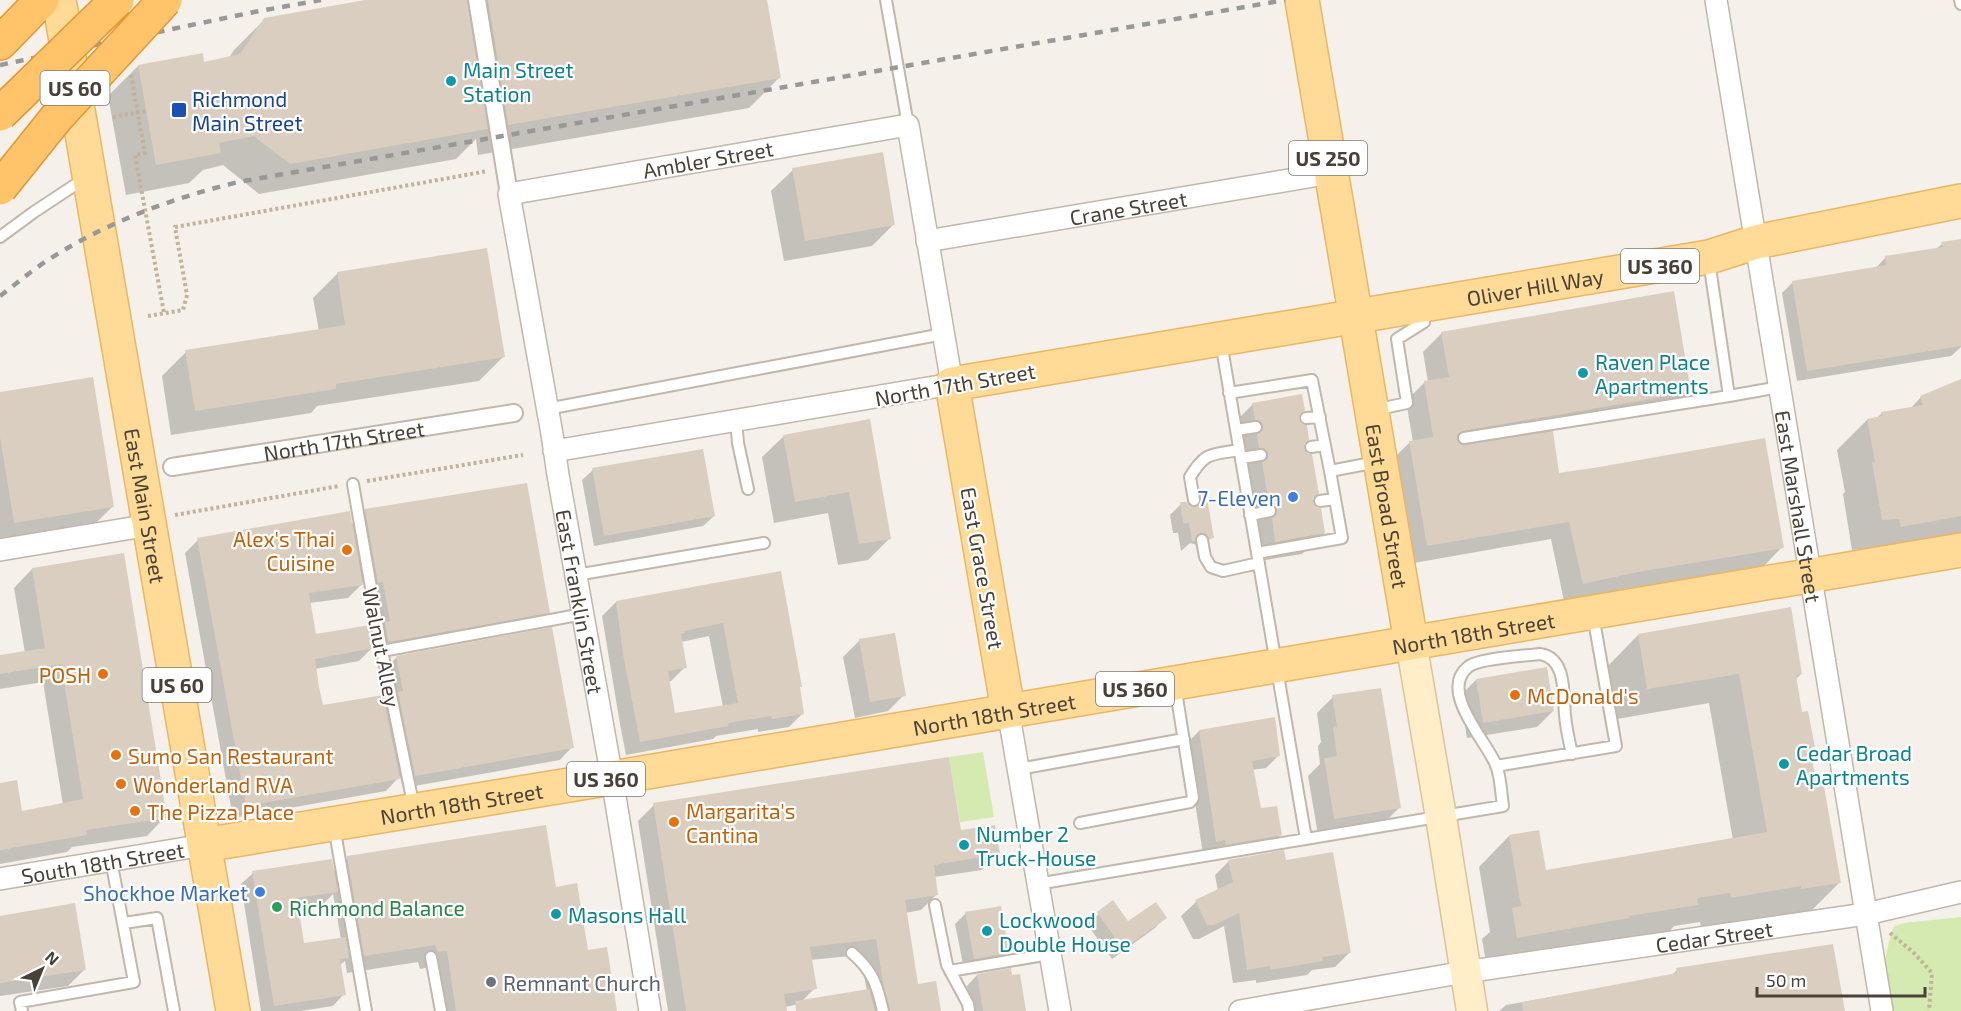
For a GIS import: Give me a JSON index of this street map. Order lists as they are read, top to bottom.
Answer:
{
  "streets": {
    "main road": [
      "US 60",
      "US 250",
      "US 360",
      "Oliver Hill Way",
      "North 17th Street",
      "East Main Street",
      "East Broad Street",
      "East Grace Street",
      "North 18th Street"
    ],
    "street": [
      "Ambler Street",
      "Crane Street",
      "East Marshall Street",
      "East Franklin Street",
      "South 18th Street",
      "Cedar Street"
    ],
    "lane": ["Walnut Alley"]
  },
  "crossings": [
    ["Ambler Street", "East Grace Street"],
    ["Ambler Street", "East Franklin Street"],
    ["Crane Street", "East Broad Street"],
    ["Crane Street", "East Grace Street"],
    ["Oliver Hill Way", "North 17th Street"],
    ["Oliver Hill Way", "East Broad Street"],
    ["Oliver Hill Way", "East Marshall Street"],
    ["North 17th Street", "East Broad Street"],
    ["North 17th Street", "East Grace Street"],
    ["North 17th Street", "East Franklin Street"],
    ["East Main Street", "North 18th Street"],
    ["East Main Street", "South 18th Street"],
    ["East Broad Street", "North 18th Street"],
    ["East Broad Street", "Cedar Street"],
    ["East Marshall Street", "North 18th Street"],
    ["East Marshall Street", "Cedar Street"],
    ["East Grace Street", "North 18th Street"],
    ["East Franklin Street", "North 18th Street"],
    ["North 18th Street", "Walnut Alley"],
    ["North 18th Street", "South 18th Street"]
  ],
  "places": {
    "other": [
      "Main Street Station",
      "Raven Place Apartments",
      "7-Eleven",
      "Alex's Thai Cuisine",
      "POSH",
      "McDonald's",
      "Sumo San Restaurant",
      "Cedar Broad Apartments",
      "Wonderland RVA",
      "The Pizza Place",
      "Margarita's Cantina",
      "Number 2 Truck-House",
      "Shockhoe Market",
      "Richmond Balance",
      "Masons Hall",
      "Lockwood Double House",
      "Remnant Church"
    ],
    "transit": ["Richmond Main Street"]
  },
  "scale_bar": "50 m",
  "north": "top right"
}
